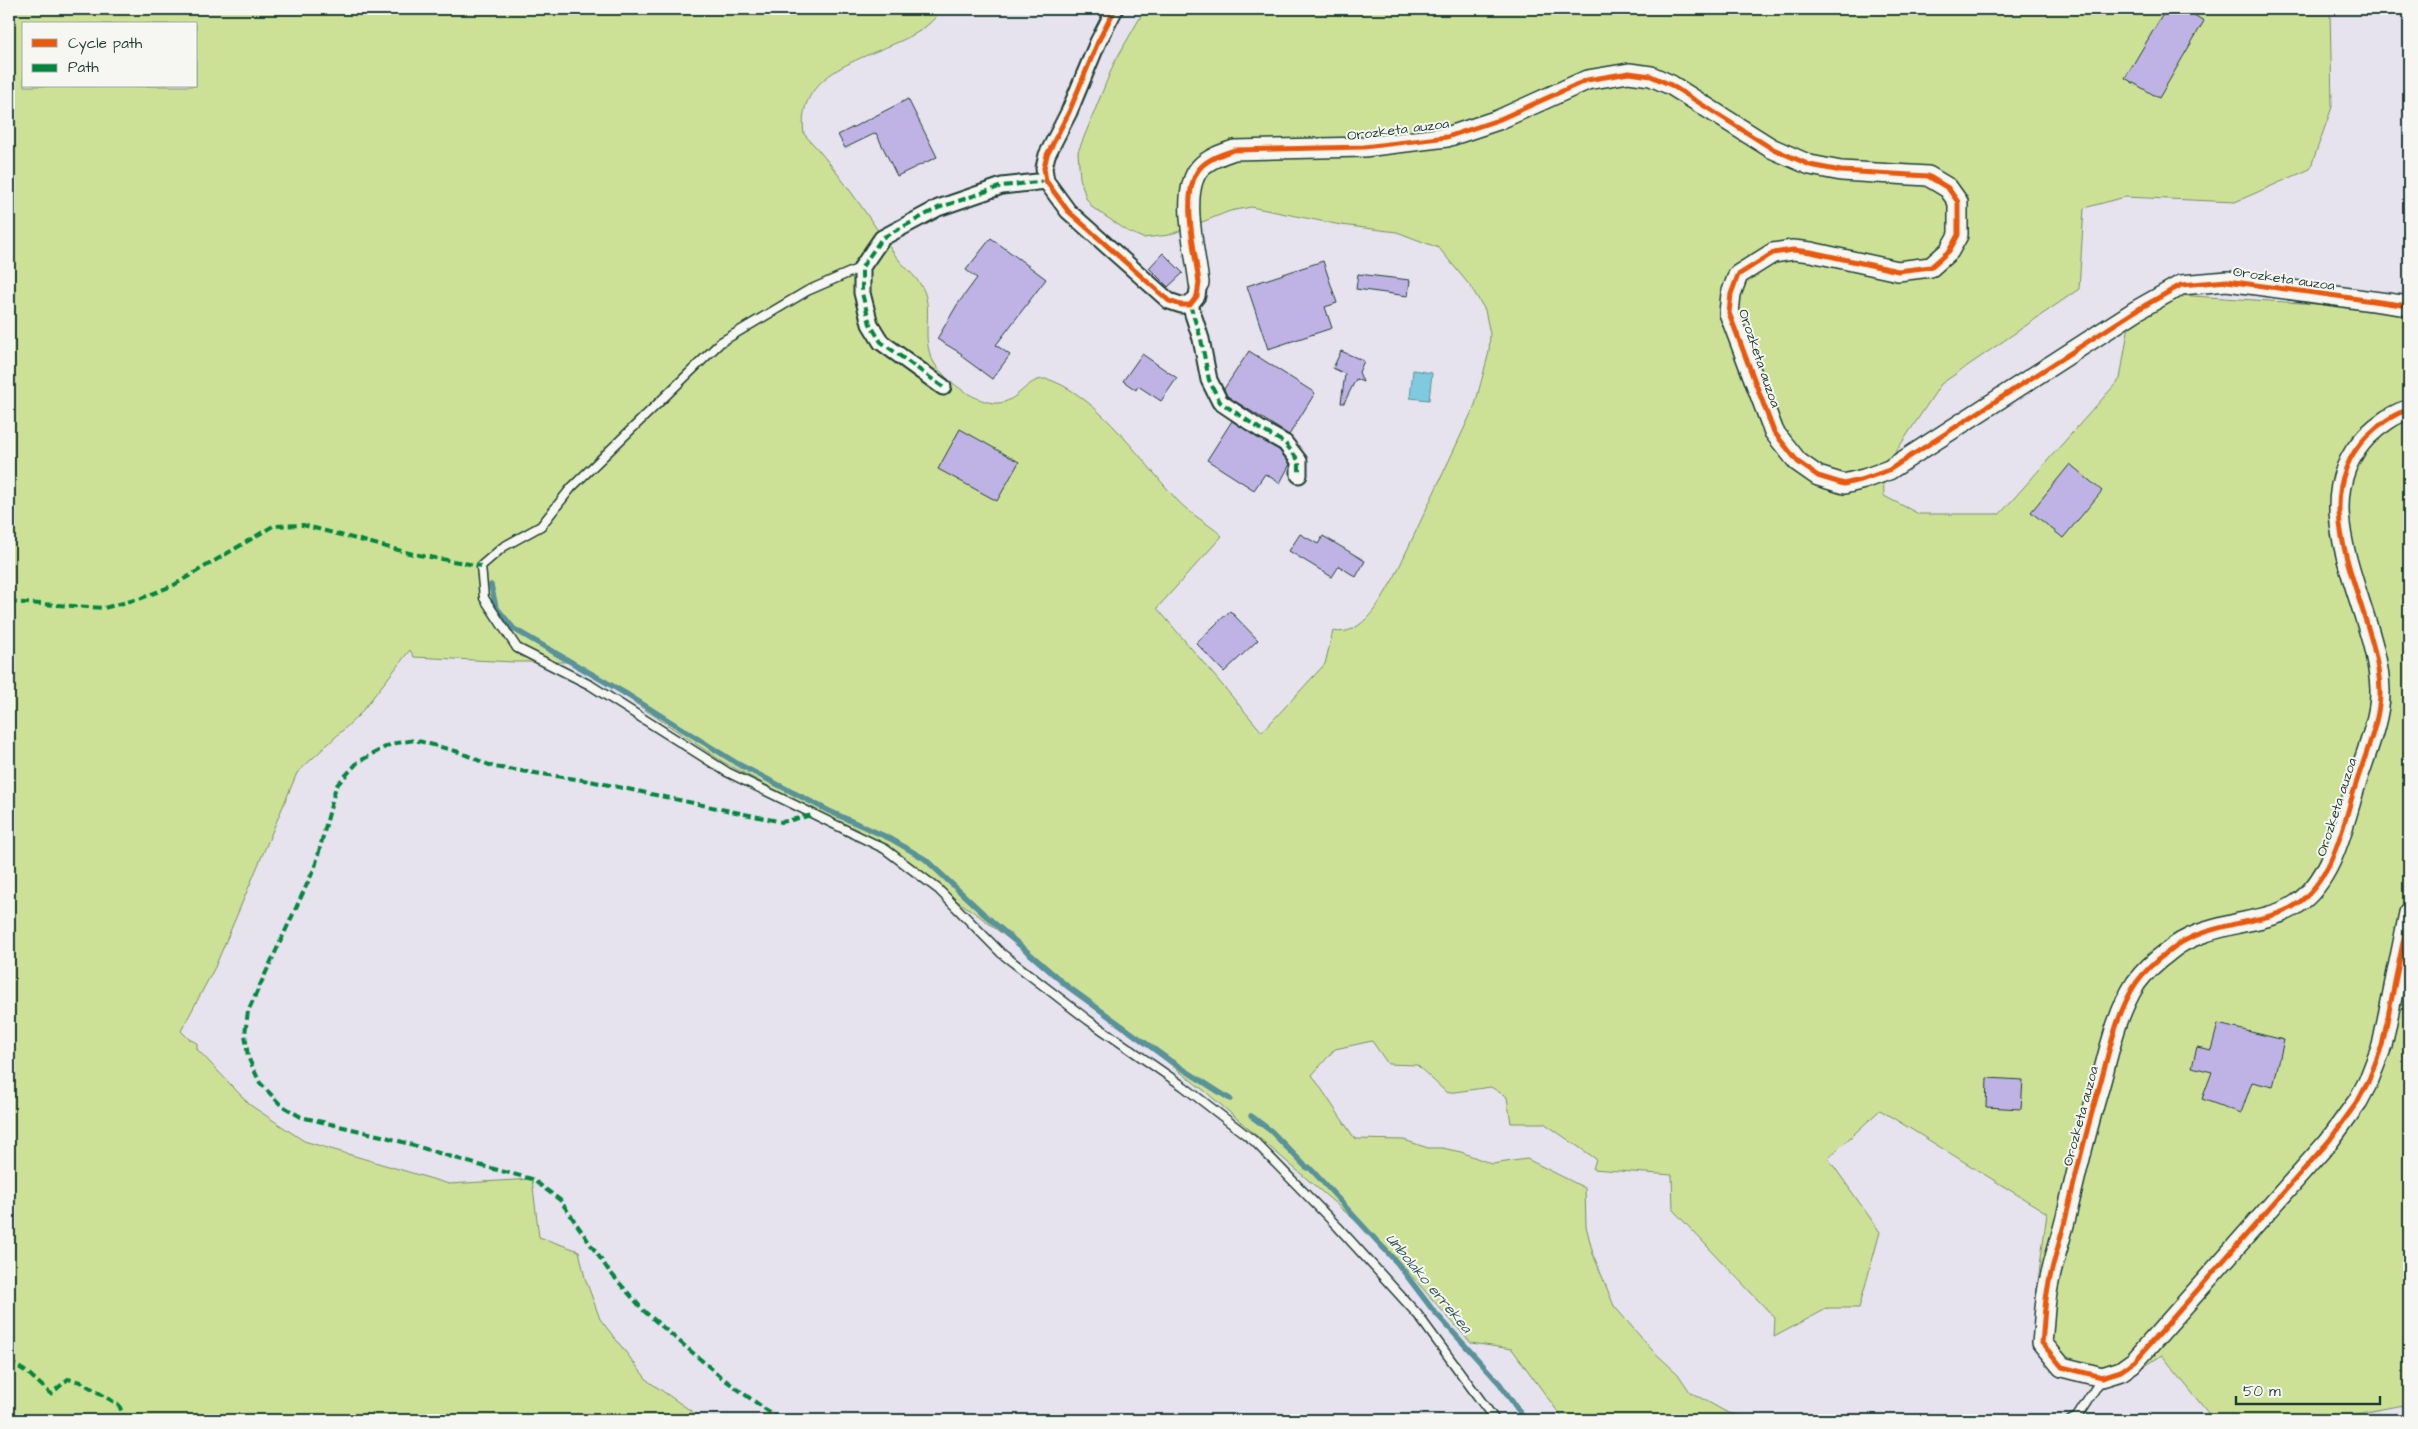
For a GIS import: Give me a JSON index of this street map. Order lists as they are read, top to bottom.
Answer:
{
  "streets": {
    "street": ["Orozketa auzoa"]
  },
  "water": ["Unbolako errekea"],
  "legend": ["Cycle path", "Path"],
  "scale_bar": "50 m"
}
